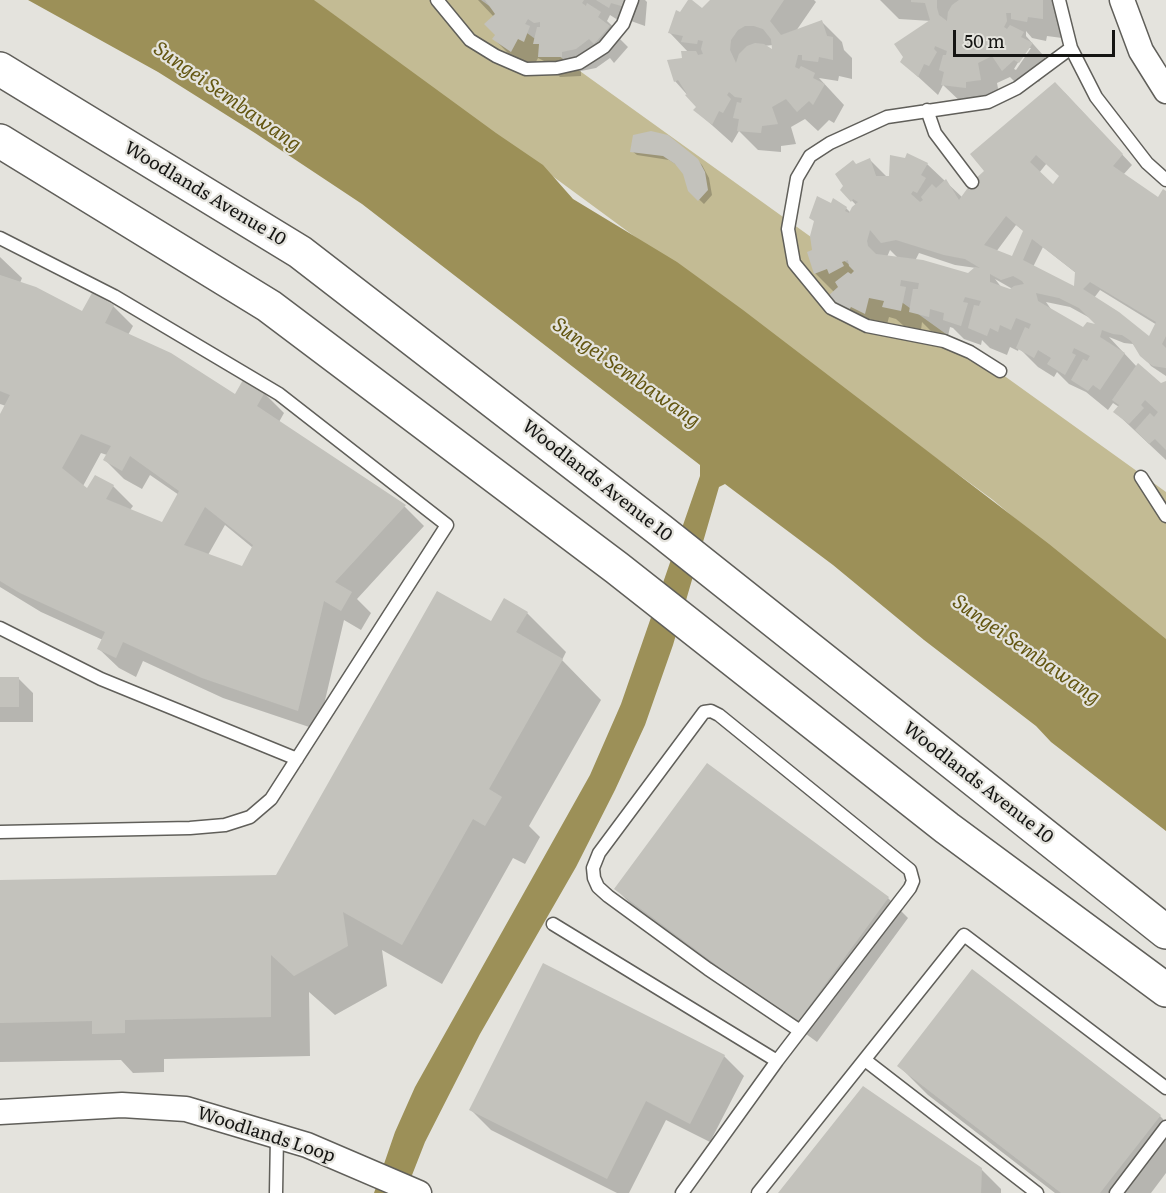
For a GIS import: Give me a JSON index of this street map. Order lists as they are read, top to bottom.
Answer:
{
  "streets": {
    "main road": ["Woodlands Avenue 10"],
    "street": ["Woodlands Loop"]
  },
  "water": ["Sungei Sembawang"],
  "scale_bar": "50 m"
}
